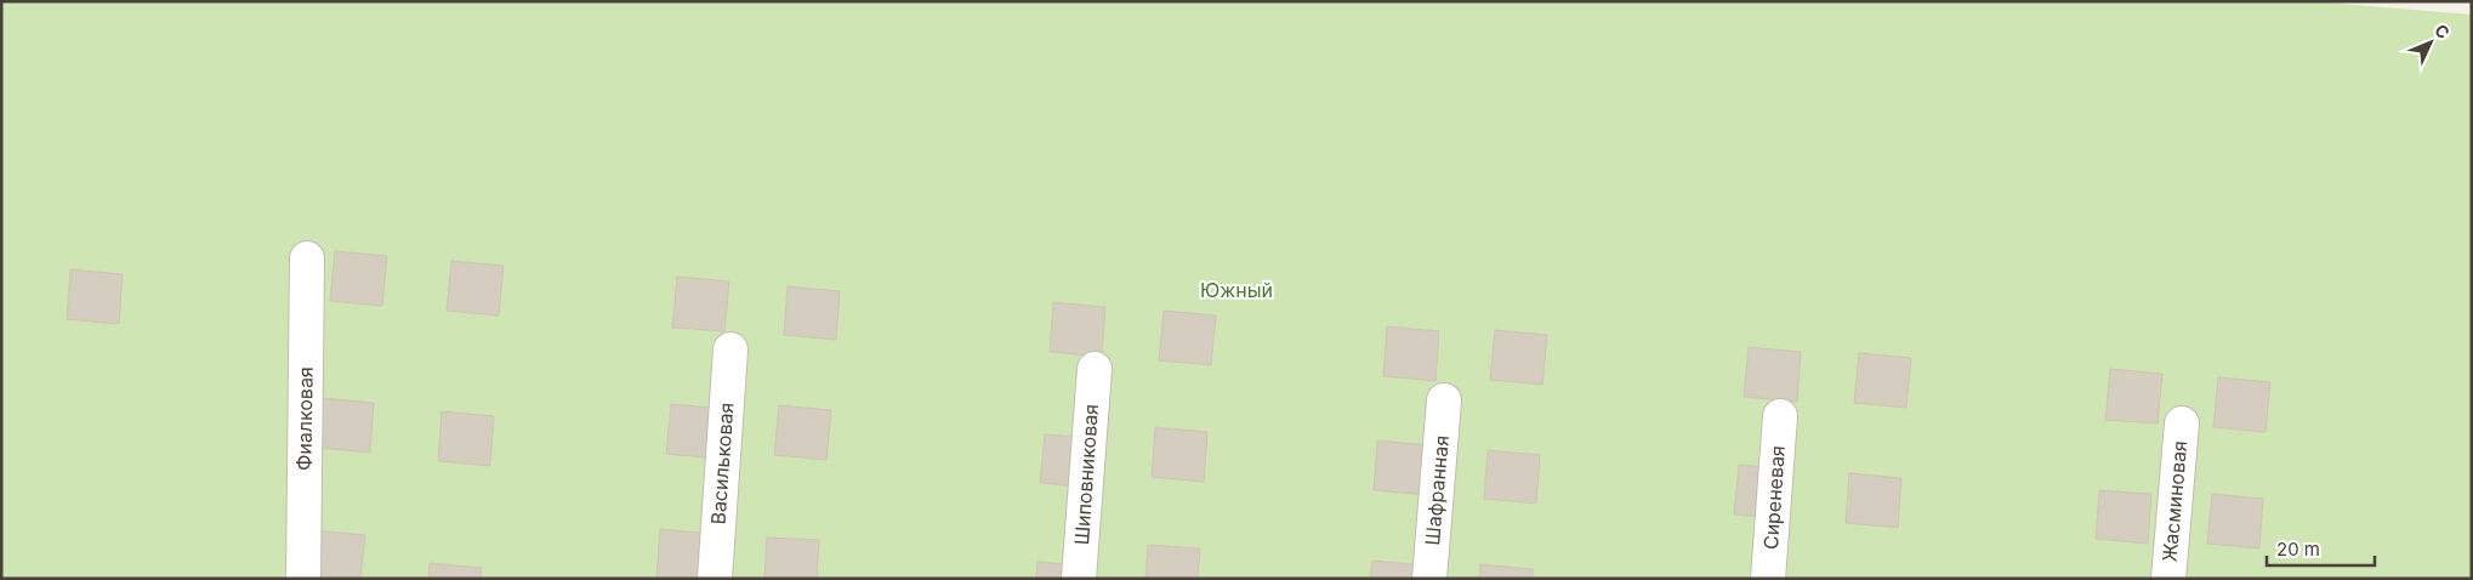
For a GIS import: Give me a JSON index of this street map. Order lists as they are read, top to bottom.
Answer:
{
  "streets": {
    "street": [
      "Фиалковая",
      "Васильковая",
      "Шиповниковая",
      "Шафранная",
      "Сиреневая",
      "Жасминовая"
    ]
  },
  "parks": ["Южный"],
  "scale_bar": "20 m",
  "north": "top right"
}
